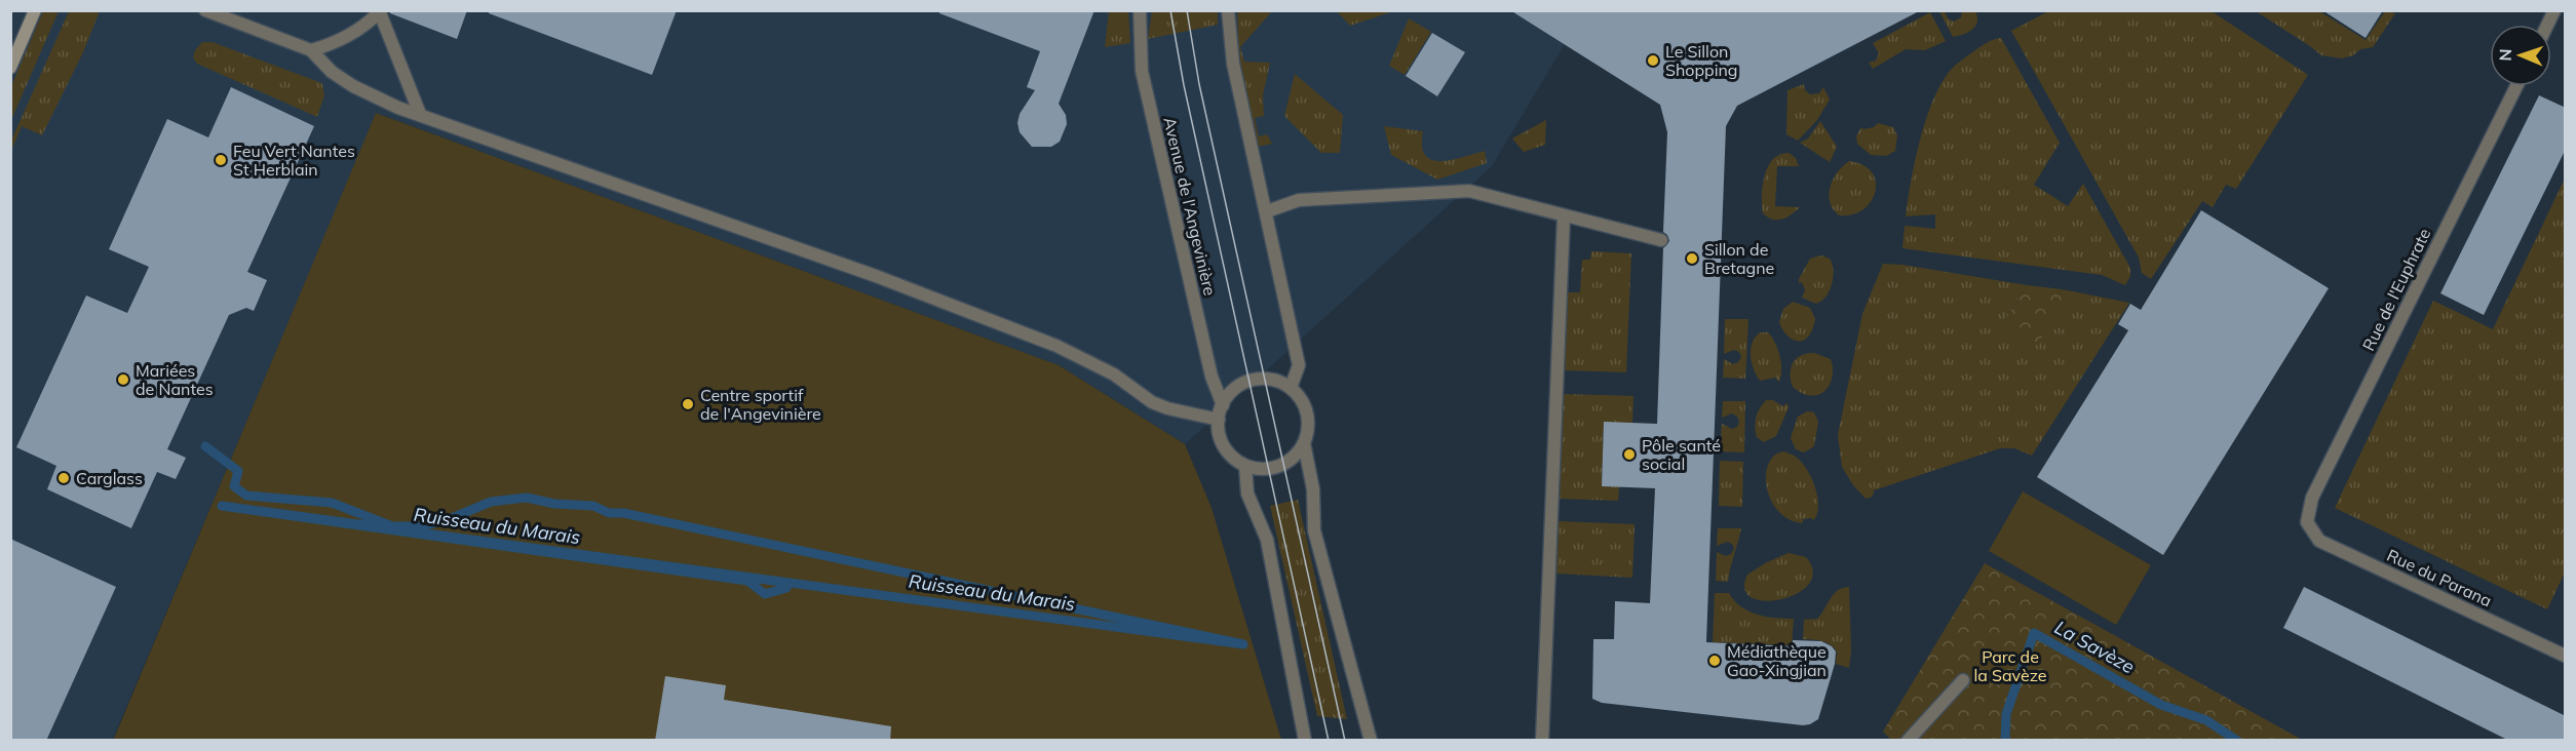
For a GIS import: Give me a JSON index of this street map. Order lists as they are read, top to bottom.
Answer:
{
  "streets": {
    "street": ["Avenue de l'Angevinière", "Rue de l'Euphrate", "Rue du Parana"]
  },
  "crossings": [
    ["Rue de l'Euphrate", "Rue du Parana"]
  ],
  "water": ["Ruisseau du Marais", "La Savèze"],
  "parks": ["Parc de la Savèze"],
  "places": [
    "Le Sillon Shopping",
    "Feu Vert Nantes St Herblain",
    "Sillon de Bretagne",
    "Mariées de Nantes",
    "Centre sportif de l'Angevinière",
    "Pôle santé social",
    "Carglass",
    "Médiathèque Gao-Xingjian"
  ],
  "north": "left"
}
